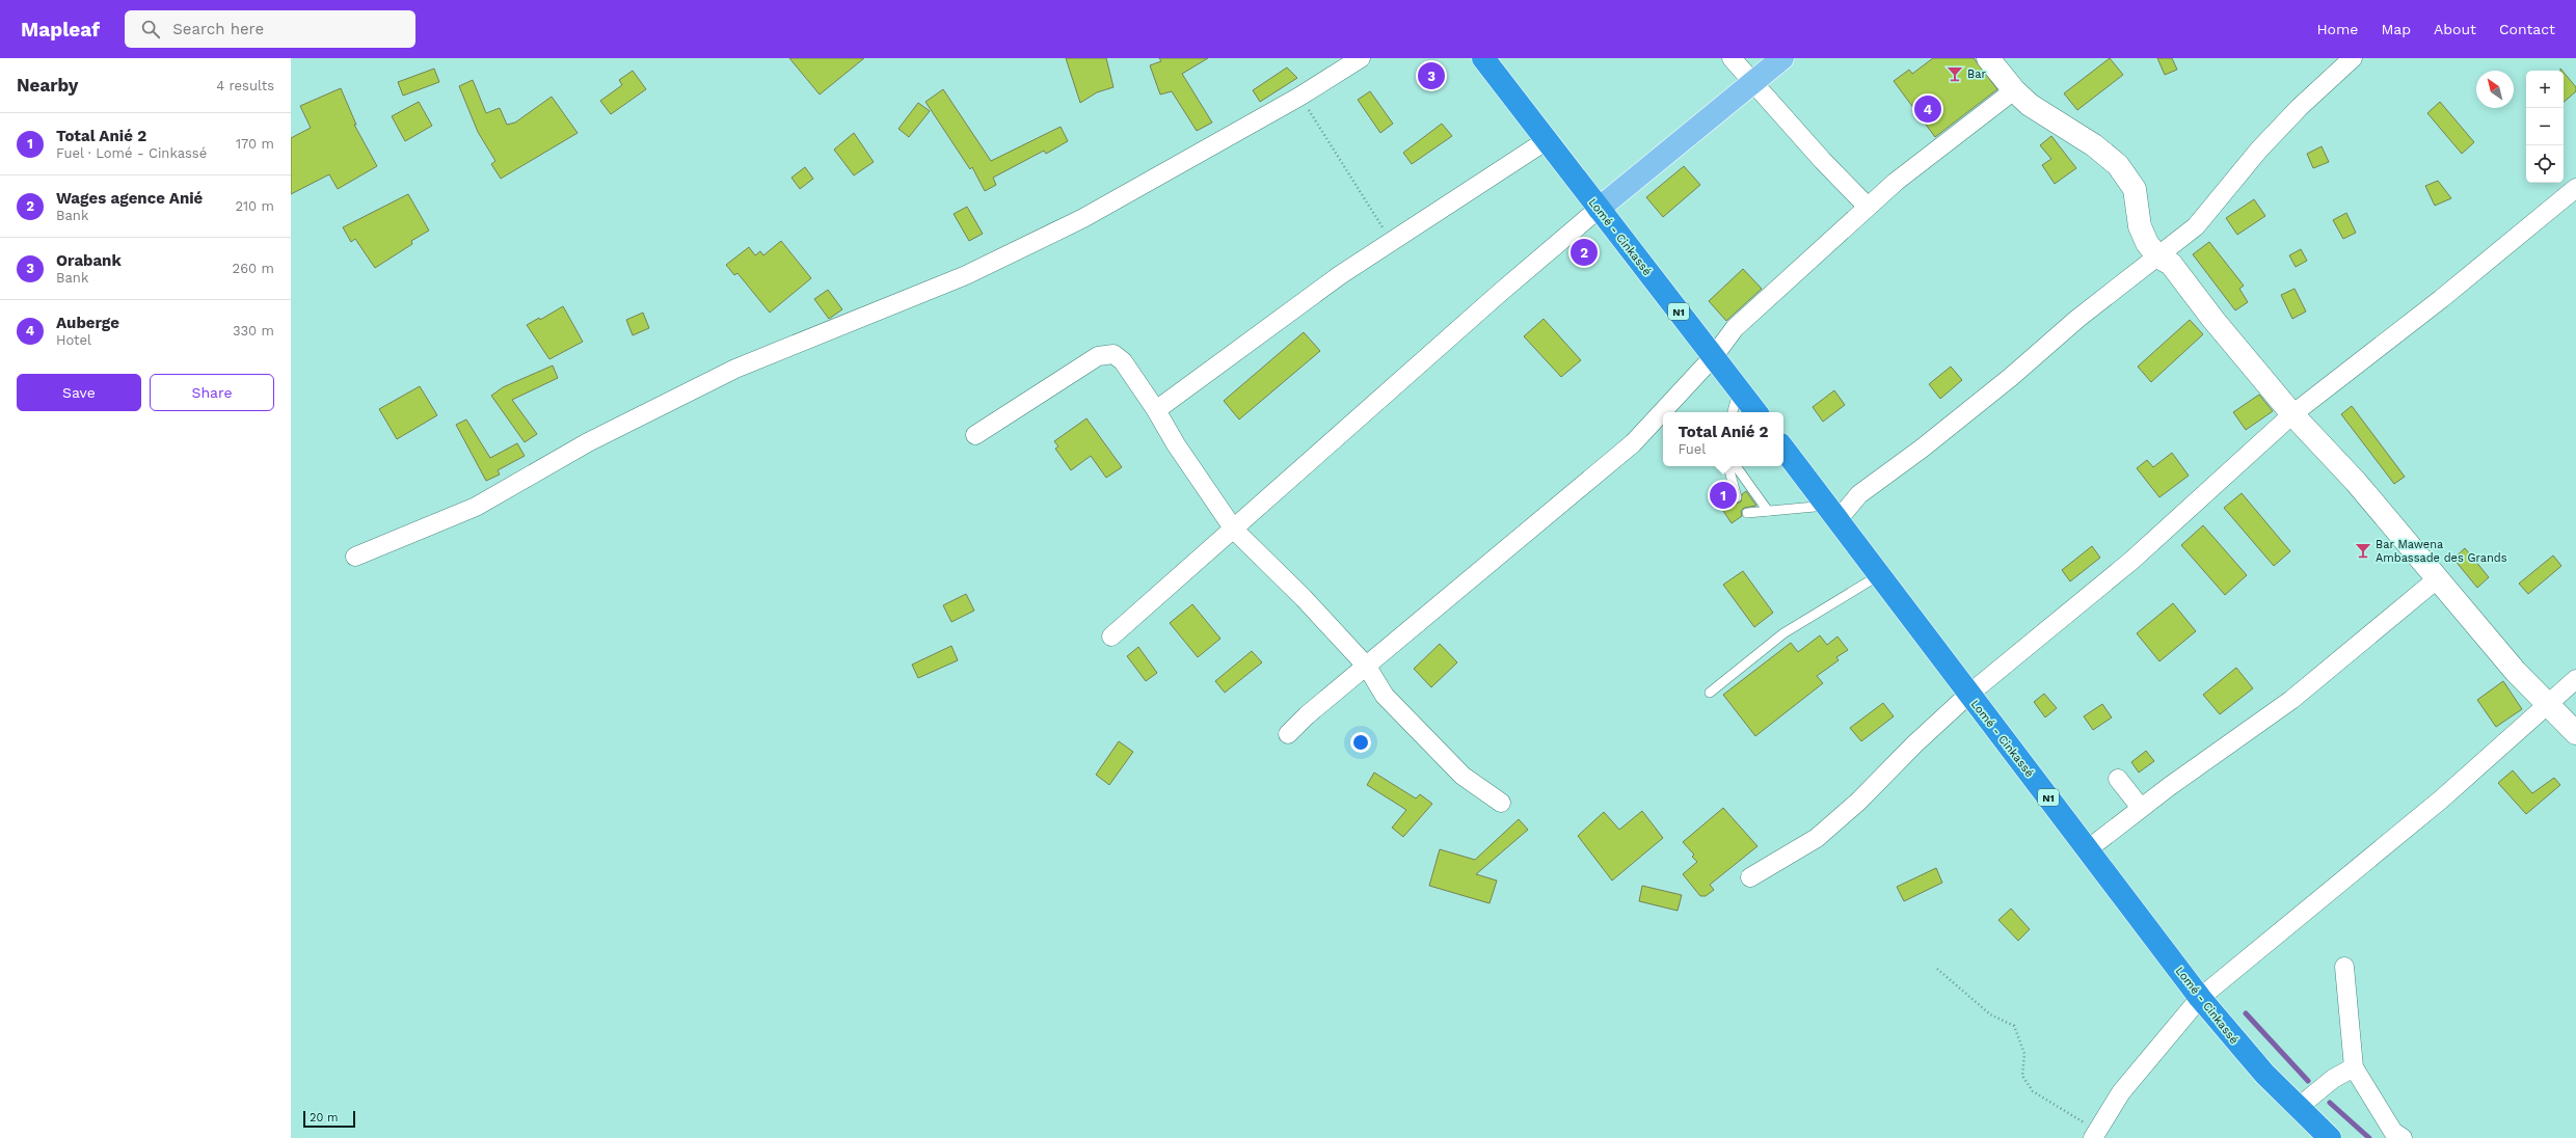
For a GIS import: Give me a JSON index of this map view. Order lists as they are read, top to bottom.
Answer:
{
  "streets": {
    "highway": ["Lomé - Cinkassé", "N1"]
  },
  "places": {
    "bar": ["Bar", "Bar Mawena Ambassade des Grands"]
  },
  "scale_bar": "20 m",
  "north": "top left",
  "page": {
    "header": "Mapleaf",
    "search": "Search here",
    "nav": [
      "Home",
      "Map",
      "About",
      "Contact"
    ],
    "heading": ["Nearby", "4 results"],
    "pins": [
      "3",
      "4",
      "2",
      "1"
    ],
    "map_buttons": ["+", "−"],
    "list": [
      {
        "mark": "1",
        "name": "Total Anié 2",
        "note": "Fuel · Lomé - Cinkassé",
        "value": "170 m"
      },
      {
        "mark": "2",
        "name": "Wages agence Anié",
        "note": "Bank",
        "value": "210 m"
      },
      {
        "mark": "3",
        "name": "Orabank",
        "note": "Bank",
        "value": "260 m"
      },
      {
        "mark": "4",
        "name": "Auberge",
        "note": "Hotel",
        "value": "330 m"
      }
    ],
    "buttons": ["Save", "Share"],
    "popup": ["Total Anié 2", "Fuel"],
    "scale": "20 m"
  }
}
